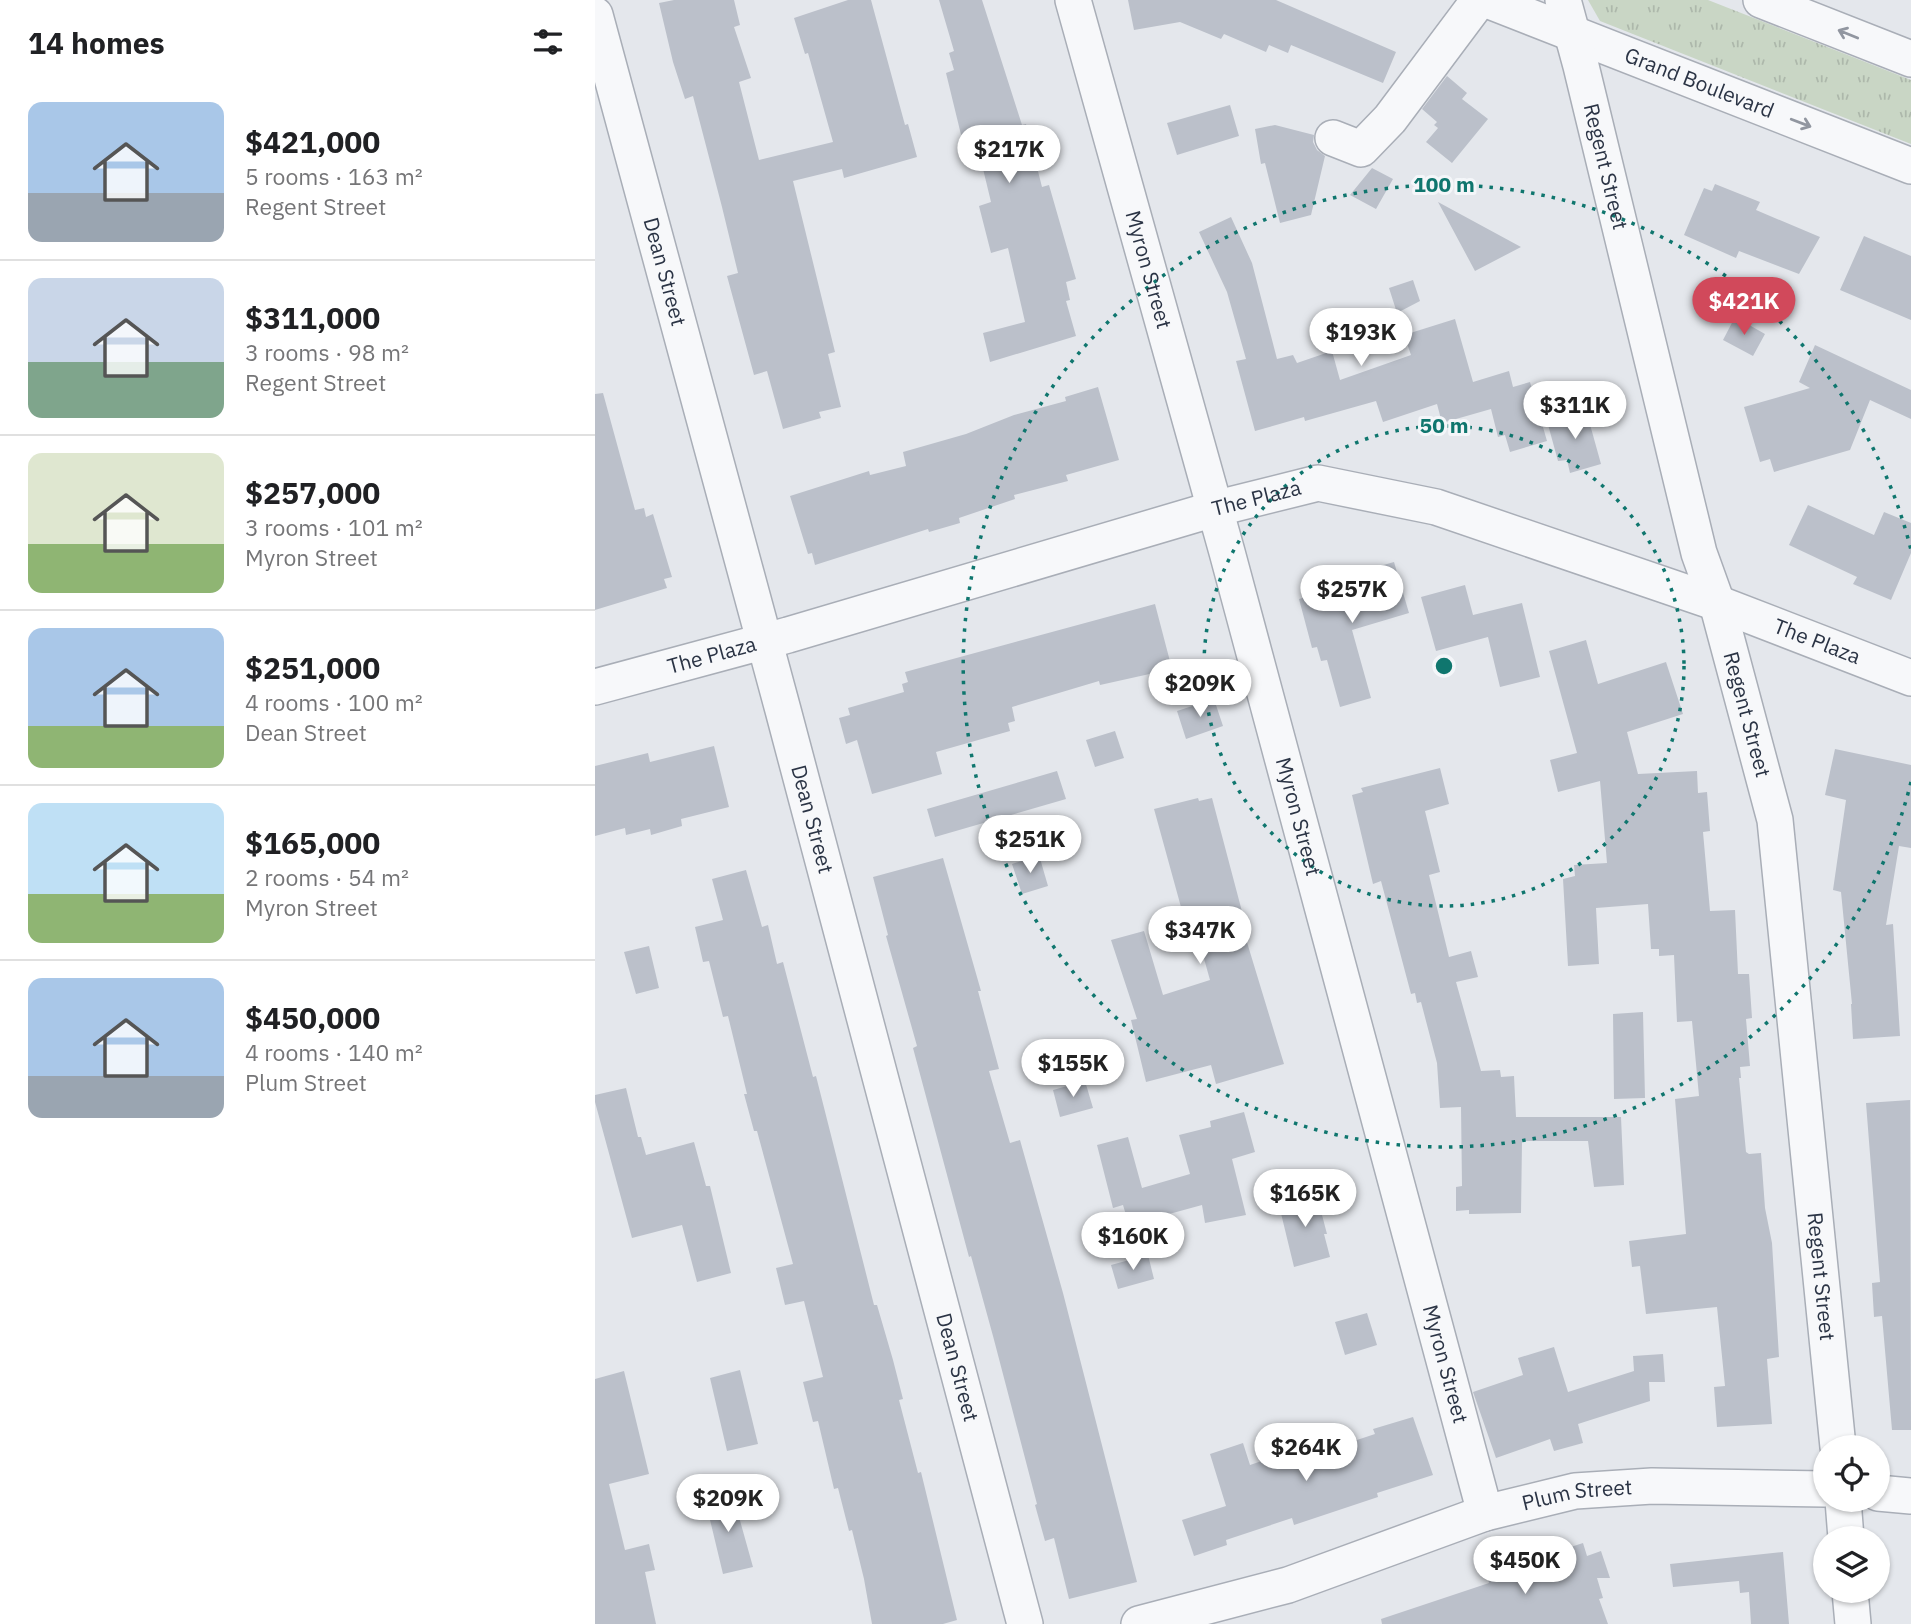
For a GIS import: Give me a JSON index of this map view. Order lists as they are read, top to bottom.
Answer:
{
  "streets": {
    "street": [
      "Grand Boulevard",
      "Regent Street",
      "Myron Street",
      "Dean Street",
      "The Plaza",
      "Plum Street"
    ]
  },
  "crossings": [
    ["Grand Boulevard", "Regent Street"],
    ["Regent Street", "The Plaza"],
    ["Myron Street", "The Plaza"],
    ["Myron Street", "Plum Street"],
    ["Dean Street", "The Plaza"]
  ],
  "page": {
    "heading": "14 homes",
    "list": [
      {
        "name": "$421,000",
        "note": "5 rooms · 163 m² · Regent Street"
      },
      {
        "name": "$311,000",
        "note": "3 rooms · 98 m² · Regent Street"
      },
      {
        "name": "$257,000",
        "note": "3 rooms · 101 m² · Myron Street"
      },
      {
        "name": "$251,000",
        "note": "4 rooms · 100 m² · Dean Street"
      },
      {
        "name": "$165,000",
        "note": "2 rooms · 54 m² · Myron Street"
      },
      {
        "name": "$450,000",
        "note": "4 rooms · 140 m² · Plum Street"
      }
    ],
    "price": [
      "$217K",
      "$421K",
      "$193K",
      "$311K",
      "$257K",
      "$209K",
      "$251K",
      "$347K",
      "$155K",
      "$165K",
      "$160K",
      "$264K",
      "$209K",
      "$450K"
    ]
  },
  "rings": ["100 m", "50 m"]
}
